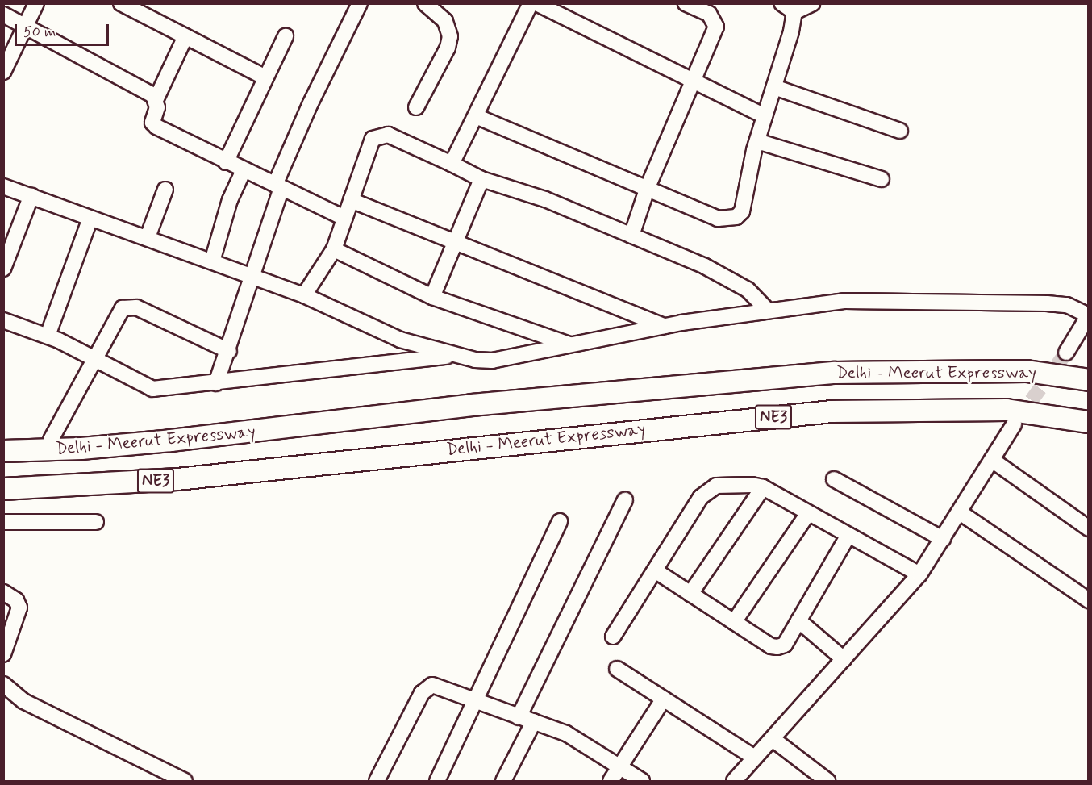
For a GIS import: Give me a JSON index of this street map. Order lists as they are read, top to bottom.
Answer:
{
  "streets": {
    "highway": ["Delhi - Meerut Expressway", "NE3"]
  },
  "scale_bar": "50 m"
}
